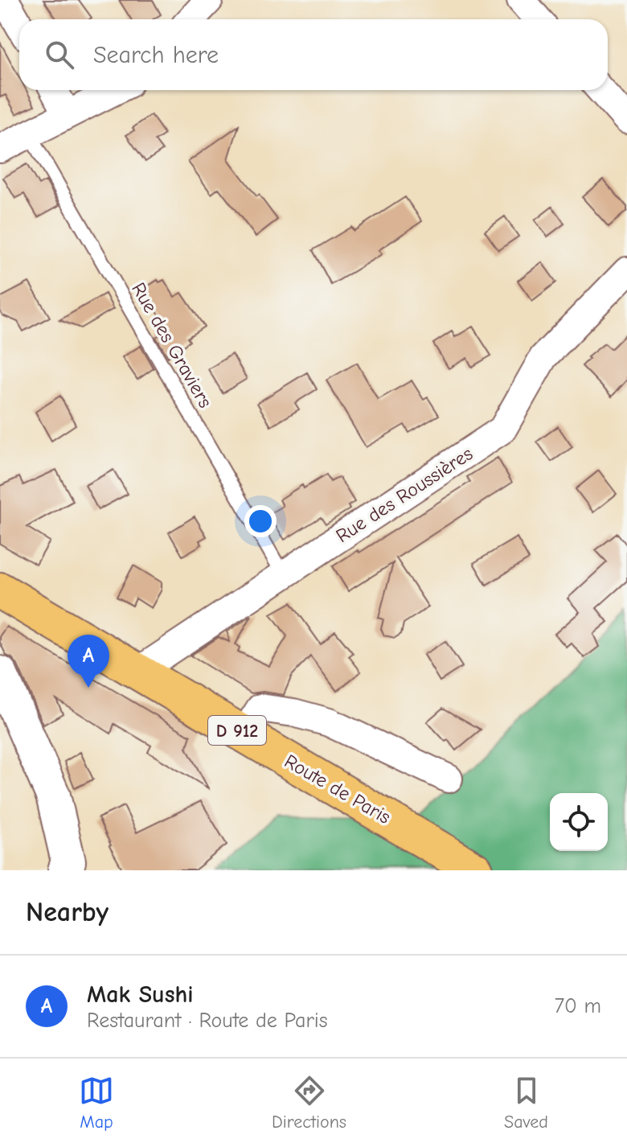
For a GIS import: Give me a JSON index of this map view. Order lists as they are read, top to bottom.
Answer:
{
  "streets": {
    "main road": ["D 912", "Route de Paris"],
    "street": ["Rue des Roussières"],
    "lane": ["Rue des Graviers"]
  },
  "crossings": [
    ["Rue des Graviers", "Rue des Roussières"],
    ["Rue des Roussières", "Route de Paris"]
  ],
  "page": {
    "search": "Search here",
    "pins": "A",
    "heading": "Nearby",
    "list": [
      {
        "mark": "A",
        "name": "Mak Sushi",
        "note": "Restaurant · Route de Paris",
        "value": "70 m"
      }
    ],
    "nav": ["Map", "Directions", "Saved"]
  }
}
